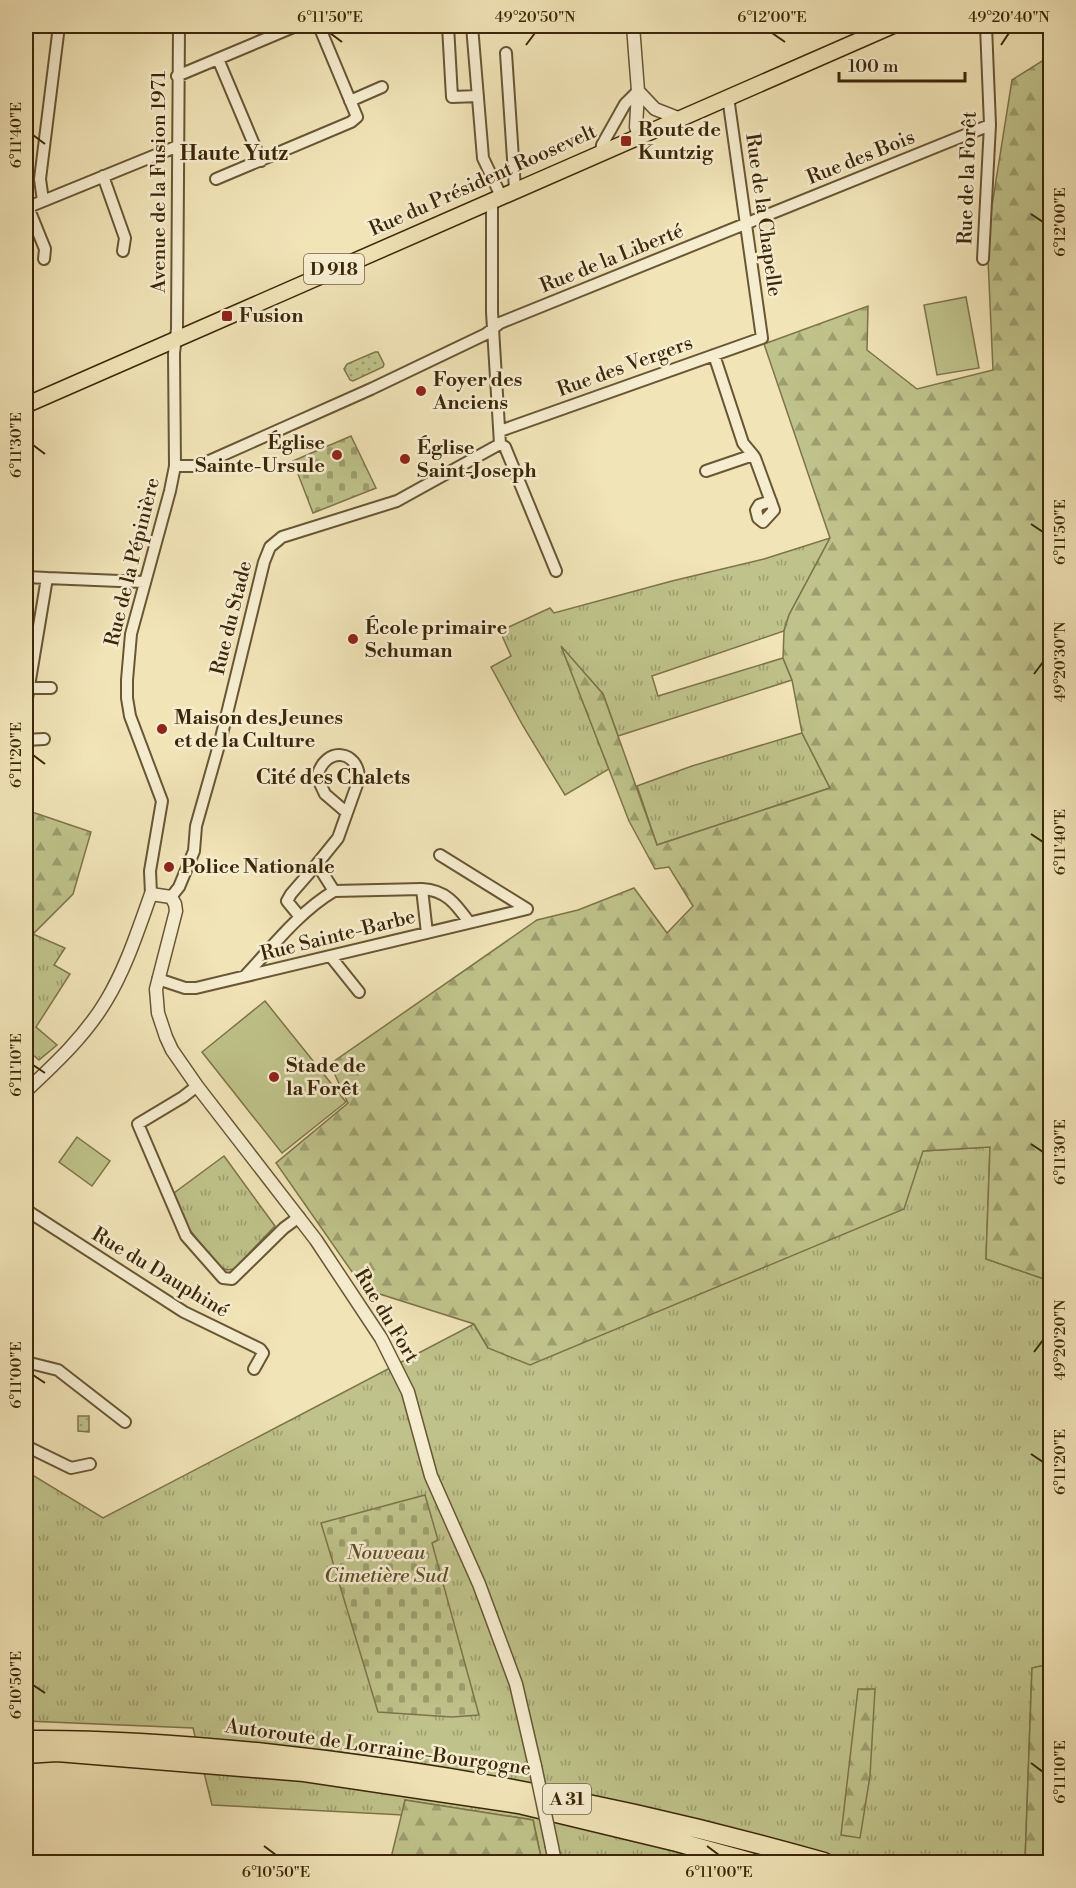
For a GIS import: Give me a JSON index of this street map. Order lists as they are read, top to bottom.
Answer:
{
  "streets": {
    "highway": ["Autoroute de Lorraine-Bourgogne", "A 31"],
    "main road": ["Rue du Président Roosevelt", "D 918"],
    "street": [
      "Rue des Bois",
      "Rue de la Forêt",
      "Avenue de la Fusion 1971",
      "Rue de la Chapelle",
      "Rue de la Liberté",
      "Rue des Vergers",
      "Rue de la Pépinière",
      "Rue du Stade",
      "Rue Sainte-Barbe",
      "Rue du Dauphiné",
      "Rue du Fort"
    ]
  },
  "crossings": [
    ["Rue des Bois", "Rue de la Forêt"],
    ["Rue des Bois", "Rue de la Chapelle"],
    ["Rue des Bois", "Rue de la Liberté"],
    ["Rue du Président Roosevelt", "Avenue de la Fusion 1971"],
    ["Rue du Président Roosevelt", "Rue de la Chapelle"],
    ["Rue du Président Roosevelt", "Rue de la Pépinière"],
    ["Avenue de la Fusion 1971", "Rue de la Pépinière"],
    ["Rue de la Chapelle", "Rue de la Liberté"],
    ["Rue de la Chapelle", "Rue des Vergers"],
    ["Rue de la Liberté", "Rue de la Pépinière"],
    ["Rue du Stade", "Rue du Fort"],
    ["Rue Sainte-Barbe", "Rue du Fort"]
  ],
  "districts": ["Haute Yutz", "Cité des Chalets"],
  "parks": ["Nouveau Cimetière Sud"],
  "places": {
    "transit": ["Route de Kuntzig", "Fusion"],
    "other": [
      "Foyer des Anciens",
      "Église Sainte-Ursule",
      "Église Saint-Joseph",
      "École primaire Schuman",
      "Maison des Jeunes et de la Culture",
      "Police Nationale",
      "Stade de la Forêt"
    ]
  },
  "scale_bar": "100 m",
  "coordinates": [
    "6°11'50\"E",
    "49°20'50\"N",
    "6°12'00\"E",
    "49°20'40\"N",
    "6°11'40\"E",
    "6°11'30\"E",
    "49°20'30\"N",
    "6°11'20\"E",
    "6°11'10\"E",
    "49°20'20\"N",
    "6°11'00\"E",
    "6°10'50\"E"
  ]
}
